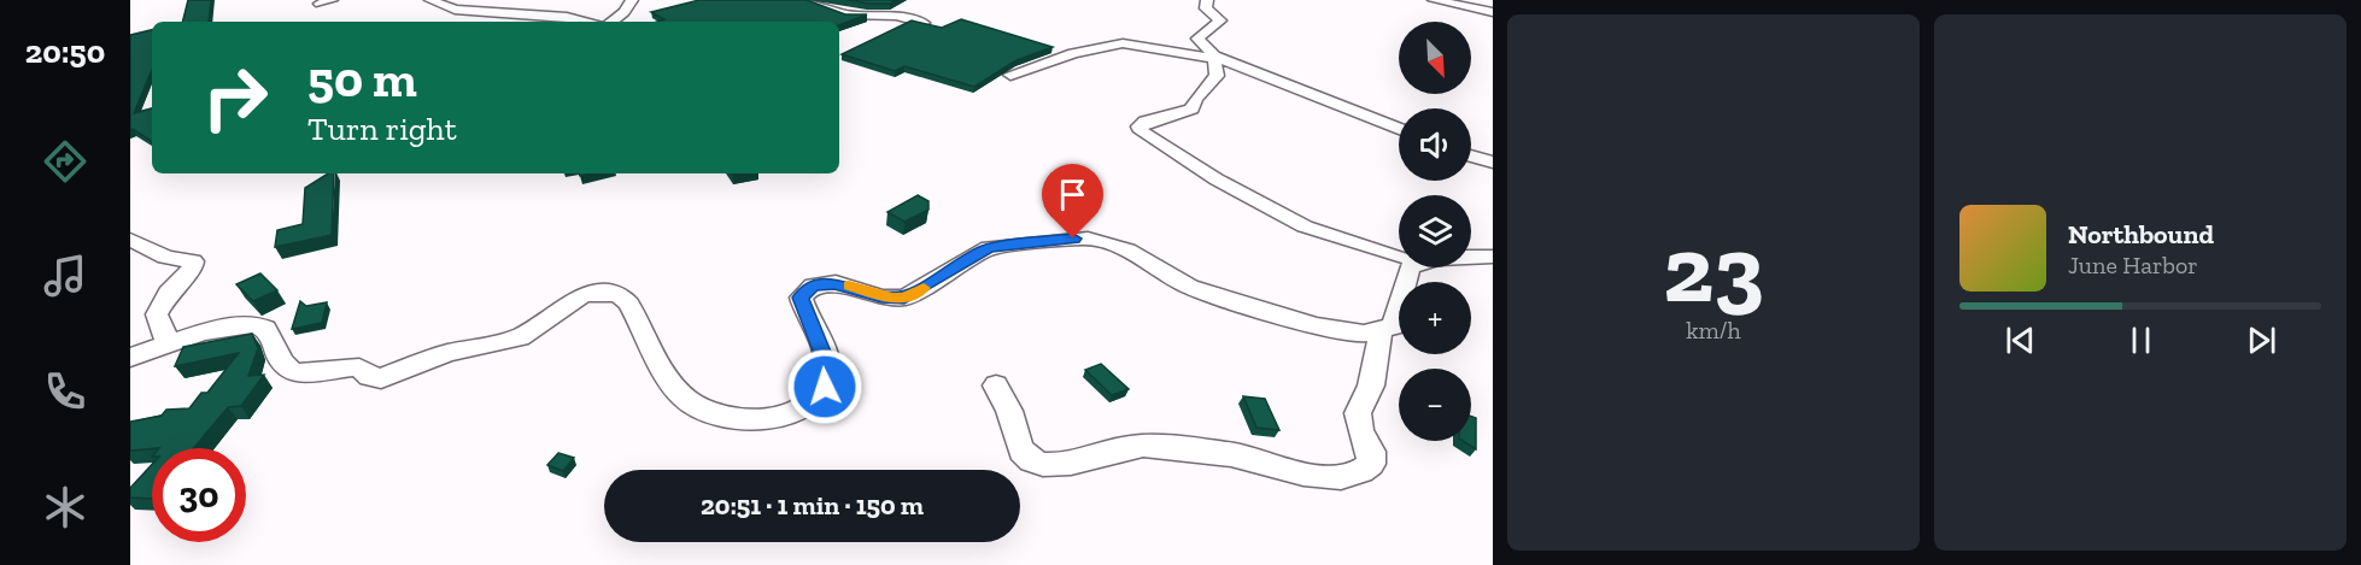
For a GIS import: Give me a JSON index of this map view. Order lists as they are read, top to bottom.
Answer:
{
  "north": "bottom right",
  "page": {
    "tabs": "20:50",
    "tile": ["23", "km/h"],
    "map_buttons": ["+", "−"],
    "turn": ["50 m", "Turn right"],
    "song": ["Northbound", "June Harbor"],
    "limit": "30",
    "trip": "20:51 · 1 min · 150 m"
  }
}
